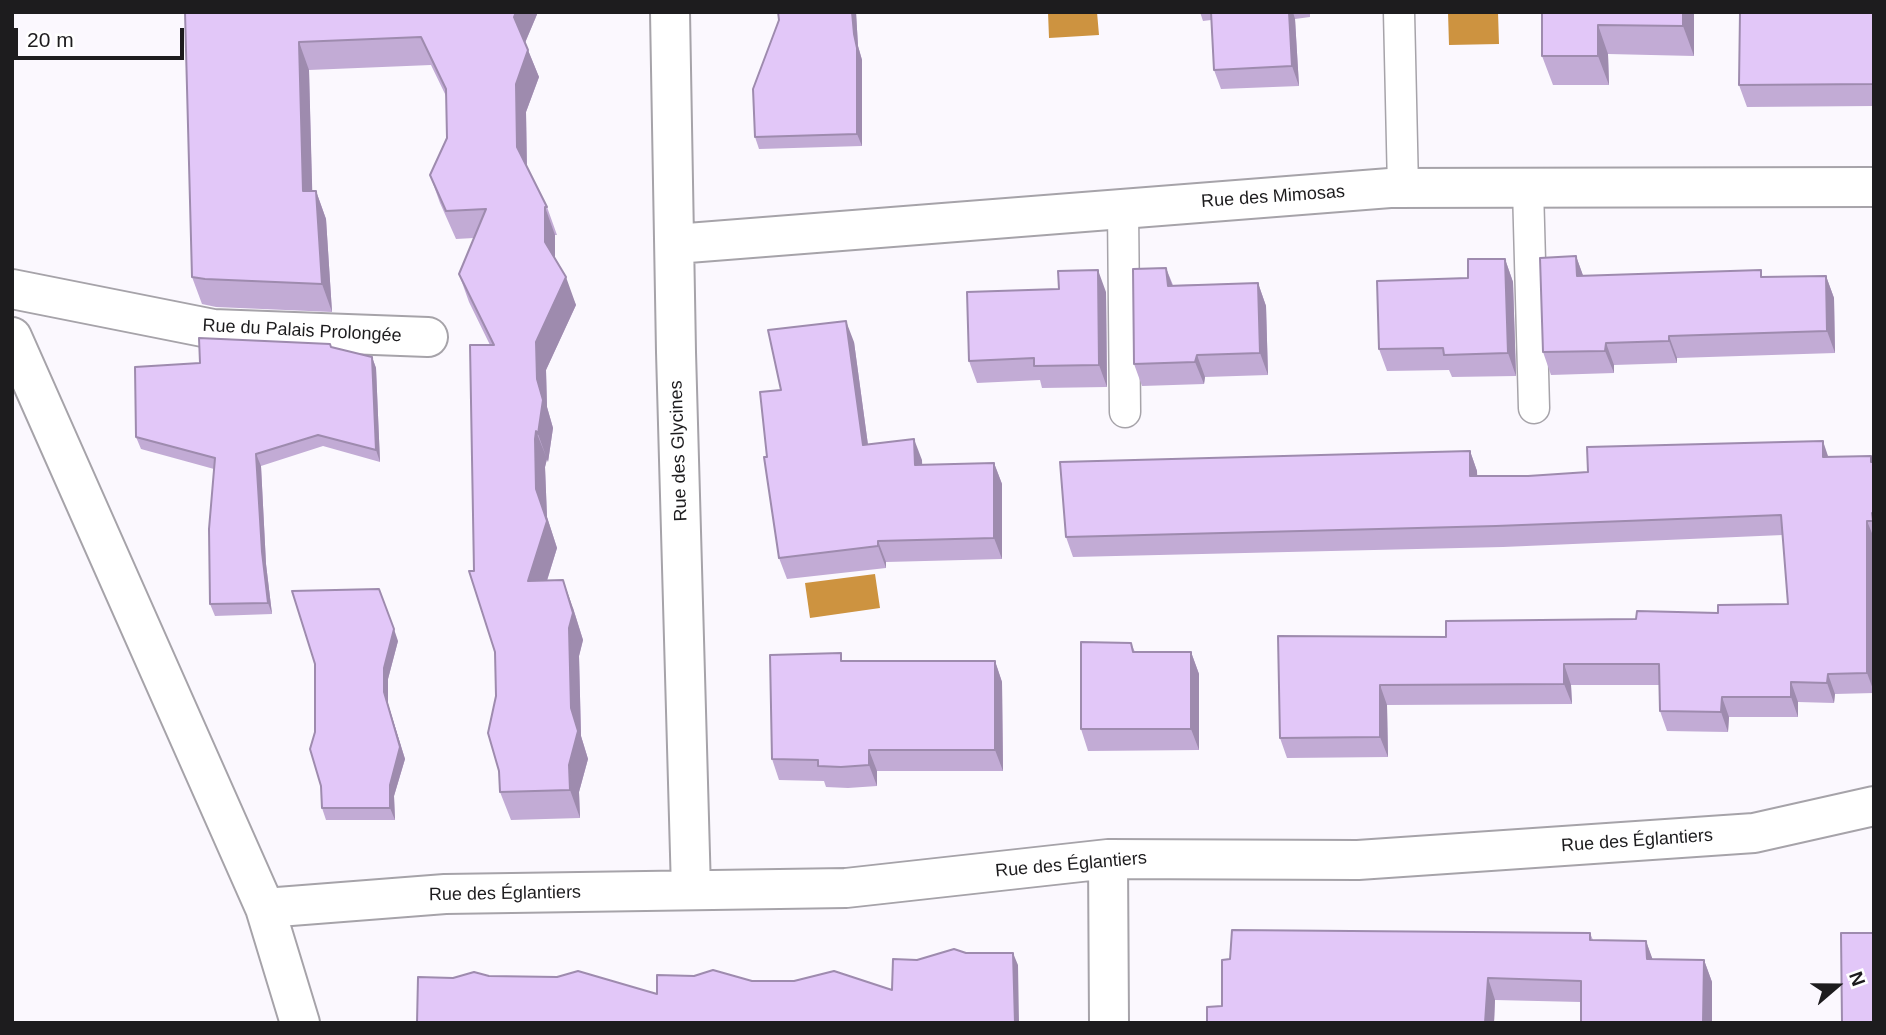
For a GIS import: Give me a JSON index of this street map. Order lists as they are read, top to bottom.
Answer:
{
  "streets": {
    "street": [
      "Rue des Mimosas",
      "Rue du Palais Prolongée",
      "Rue des Glycines",
      "Rue des Églantiers"
    ]
  },
  "crossings": [
    ["Rue des Mimosas", "Rue des Glycines"],
    ["Rue des Glycines", "Rue des Églantiers"]
  ],
  "scale_bar": "20 m",
  "north": "right"
}
